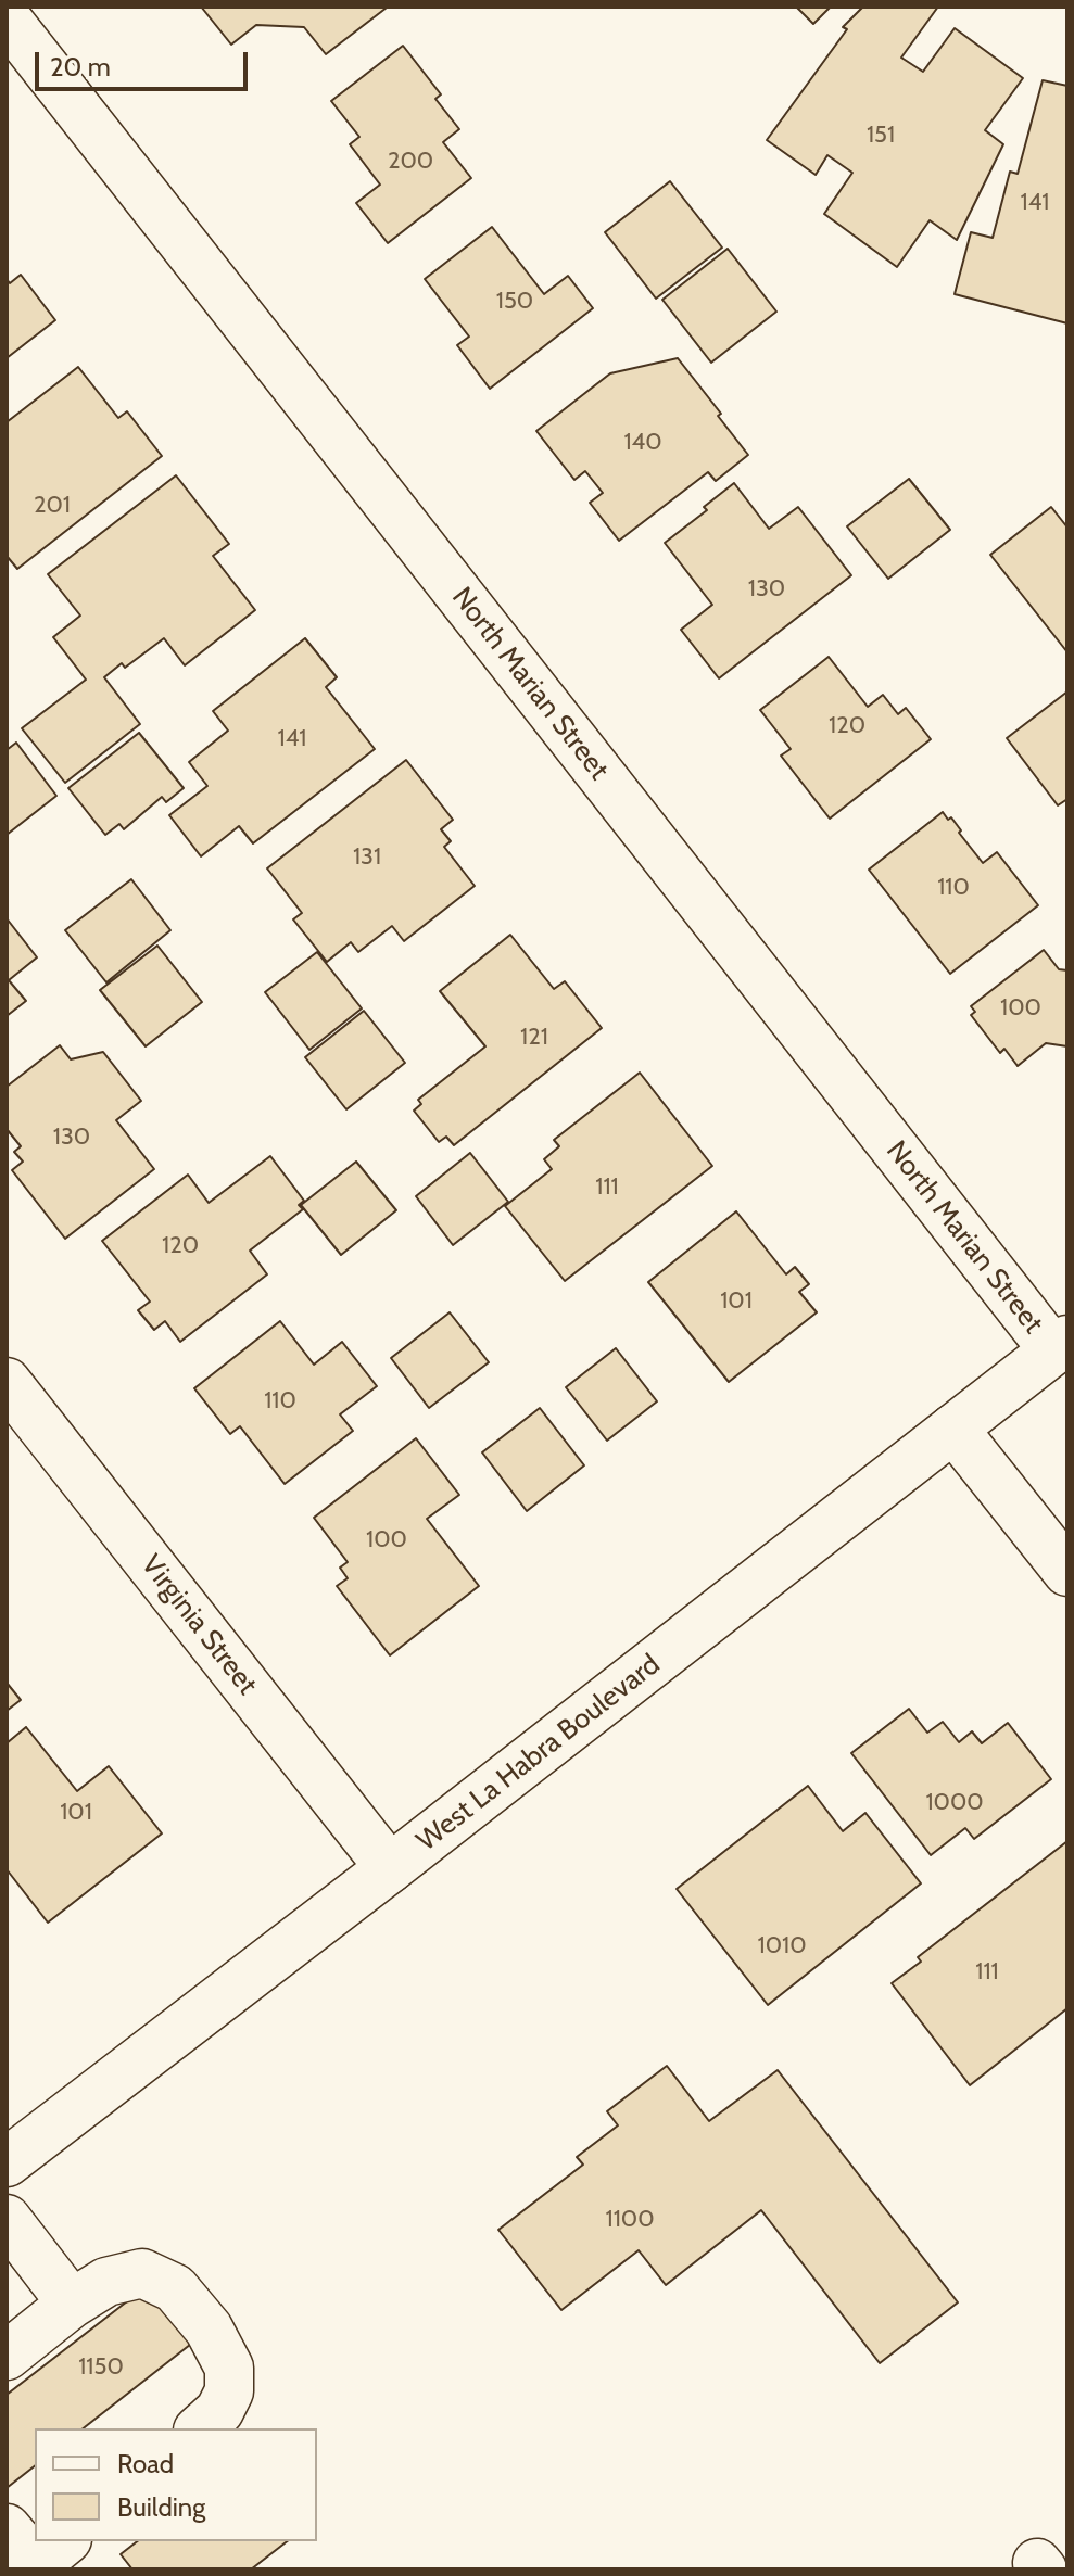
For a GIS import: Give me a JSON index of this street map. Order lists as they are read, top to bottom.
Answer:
{
  "streets": {
    "street": ["North Marian Street", "Virginia Street", "West La Habra Boulevard"]
  },
  "crossings": [
    ["North Marian Street", "West La Habra Boulevard"],
    ["Virginia Street", "West La Habra Boulevard"]
  ],
  "house_numbers": [
    "151",
    "200",
    "141",
    "150",
    "140",
    "201",
    "130",
    "120",
    "141",
    "131",
    "110",
    "100",
    "121",
    "130",
    "111",
    "120",
    "101",
    "110",
    "100",
    "1000",
    "101",
    "1010",
    "111",
    "1100",
    "1150"
  ],
  "legend": ["Road", "Building"],
  "scale_bar": "20 m"
}
